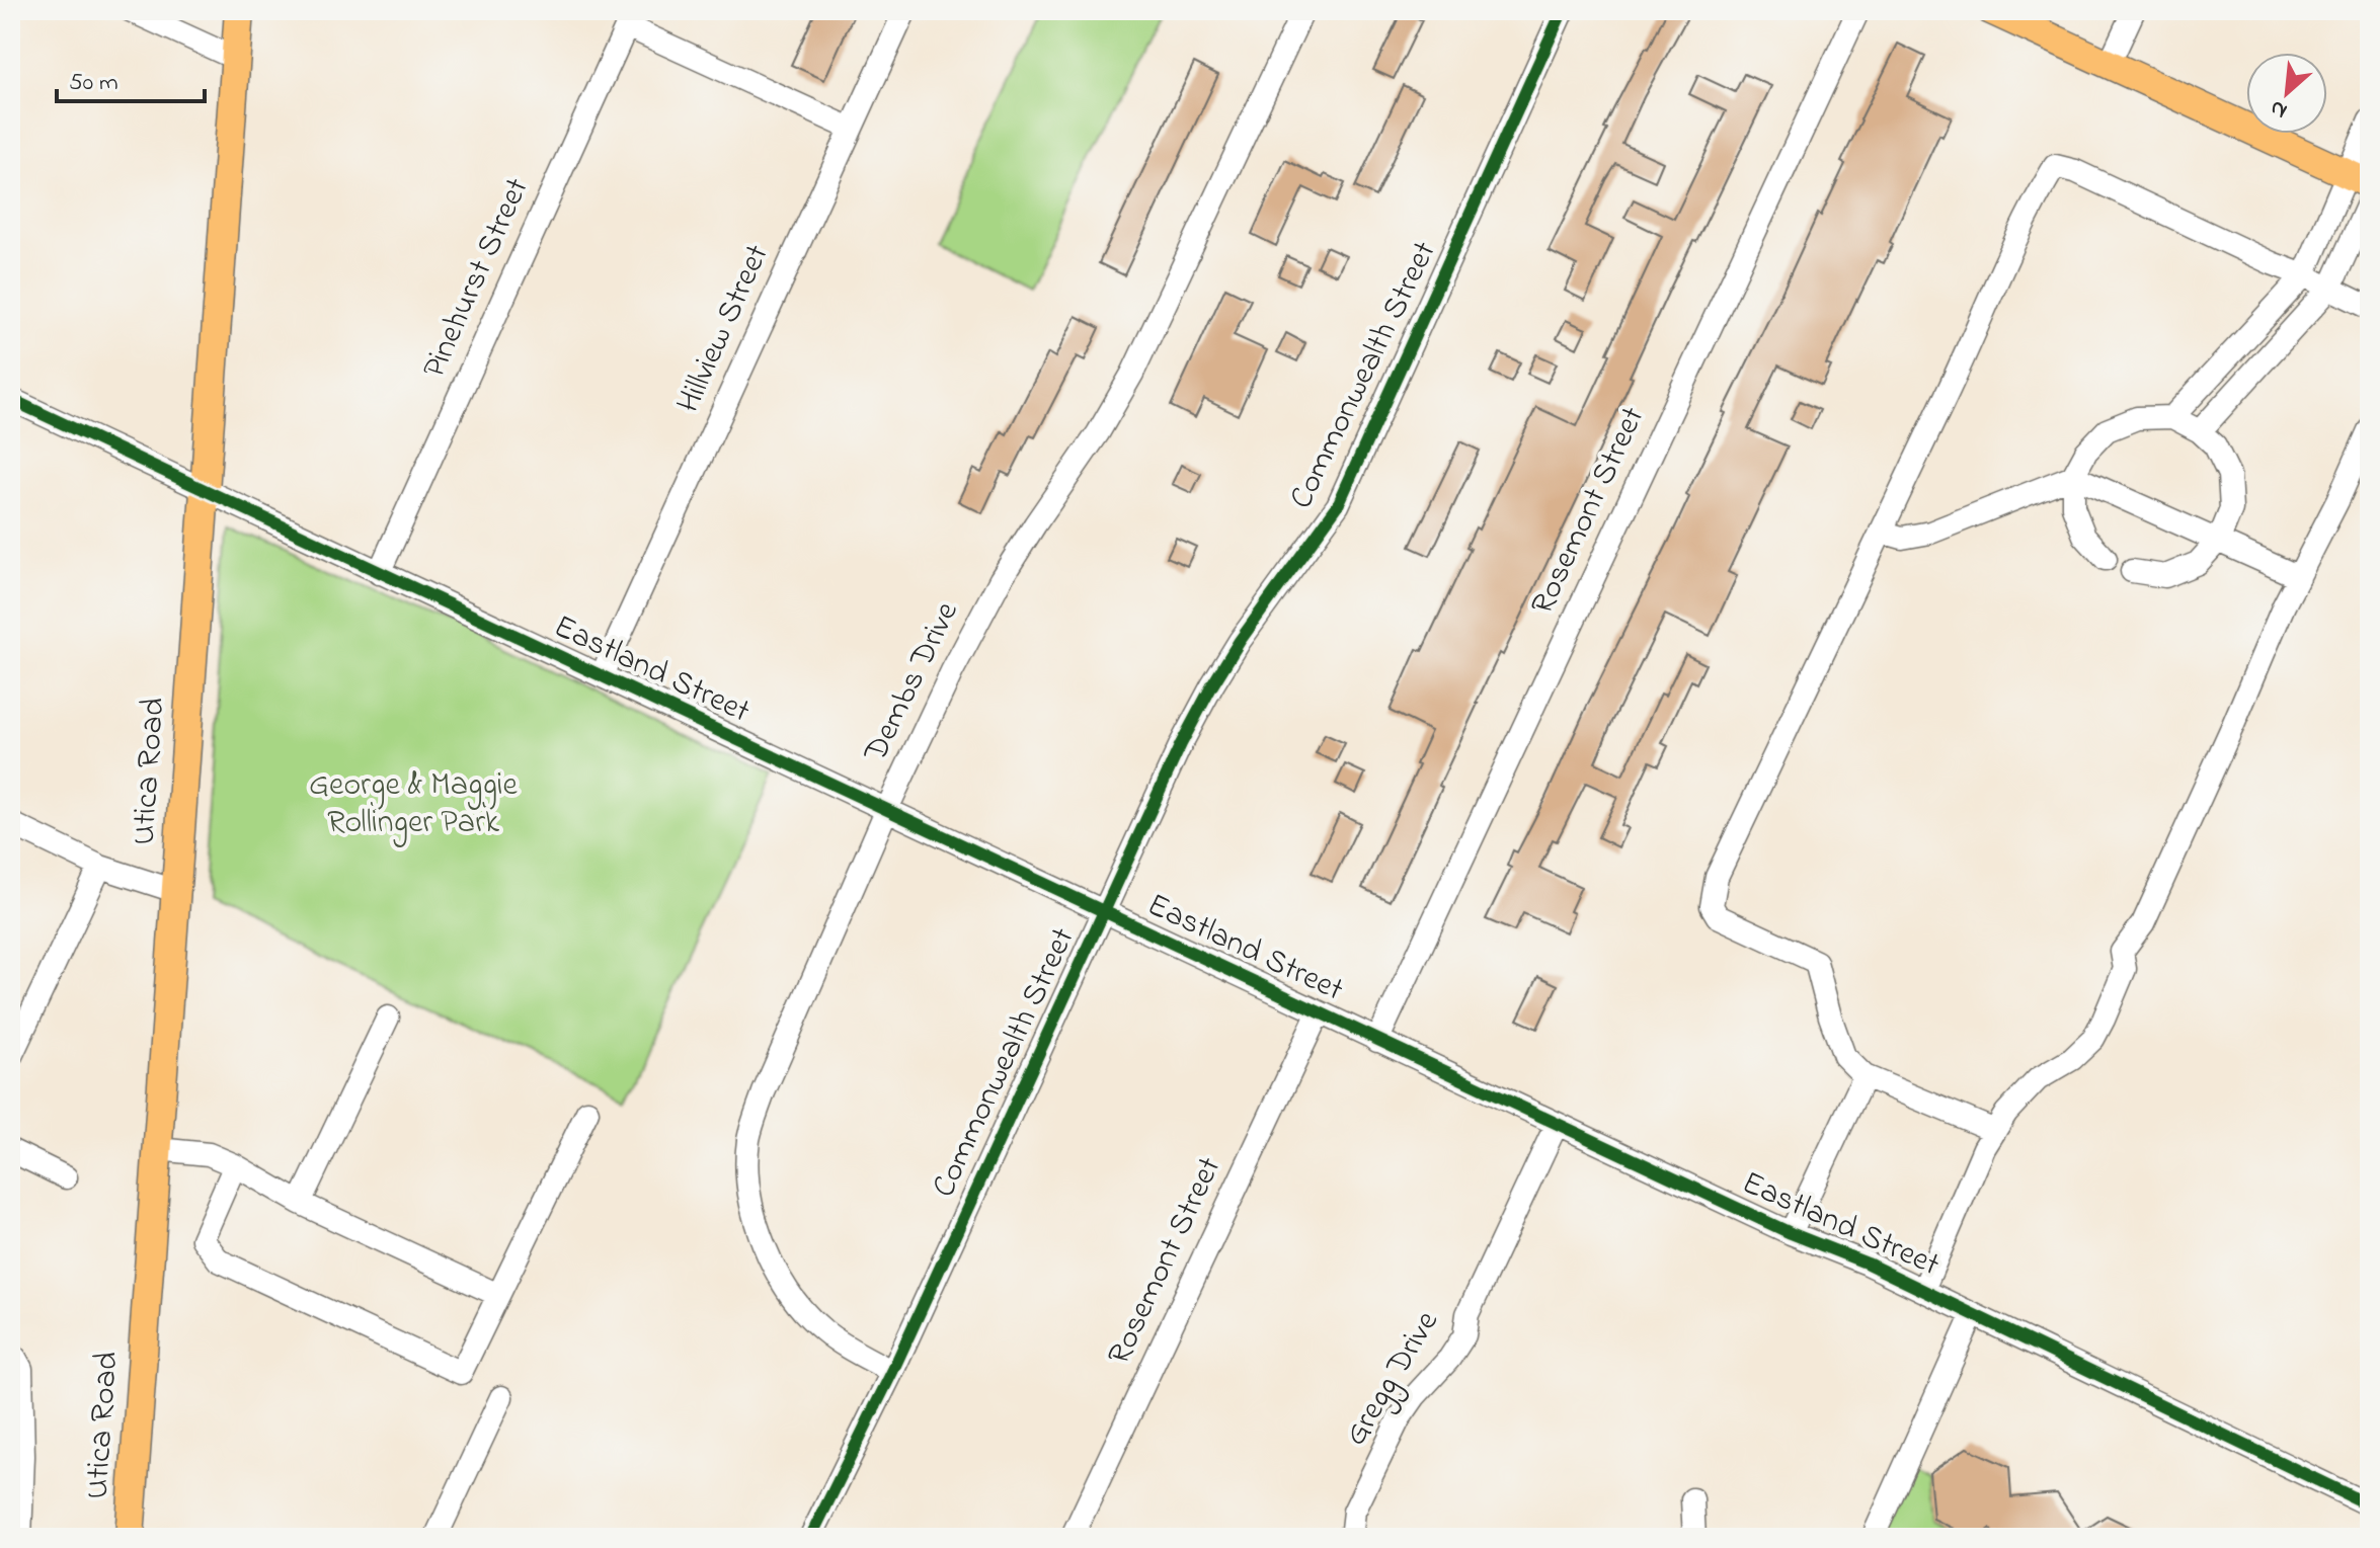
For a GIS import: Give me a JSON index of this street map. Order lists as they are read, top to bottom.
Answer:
{
  "streets": {
    "main road": ["Utica Road"],
    "street": [
      "Pinehurst Street",
      "Hillview Street",
      "Commonwealth Street",
      "Rosemont Street",
      "Eastland Street",
      "Dembs Drive",
      "Gregg Drive"
    ]
  },
  "crossings": [
    ["Pinehurst Street", "Eastland Street"],
    ["Hillview Street", "Eastland Street"],
    ["Commonwealth Street", "Eastland Street"],
    ["Commonwealth Street", "Dembs Drive"],
    ["Rosemont Street", "Eastland Street"],
    ["Eastland Street", "Dembs Drive"],
    ["Eastland Street", "Utica Road"],
    ["Eastland Street", "Gregg Drive"]
  ],
  "parks": ["George & Maggie Rollinger Park"],
  "scale_bar": "50 m",
  "north": "bottom left"
}
